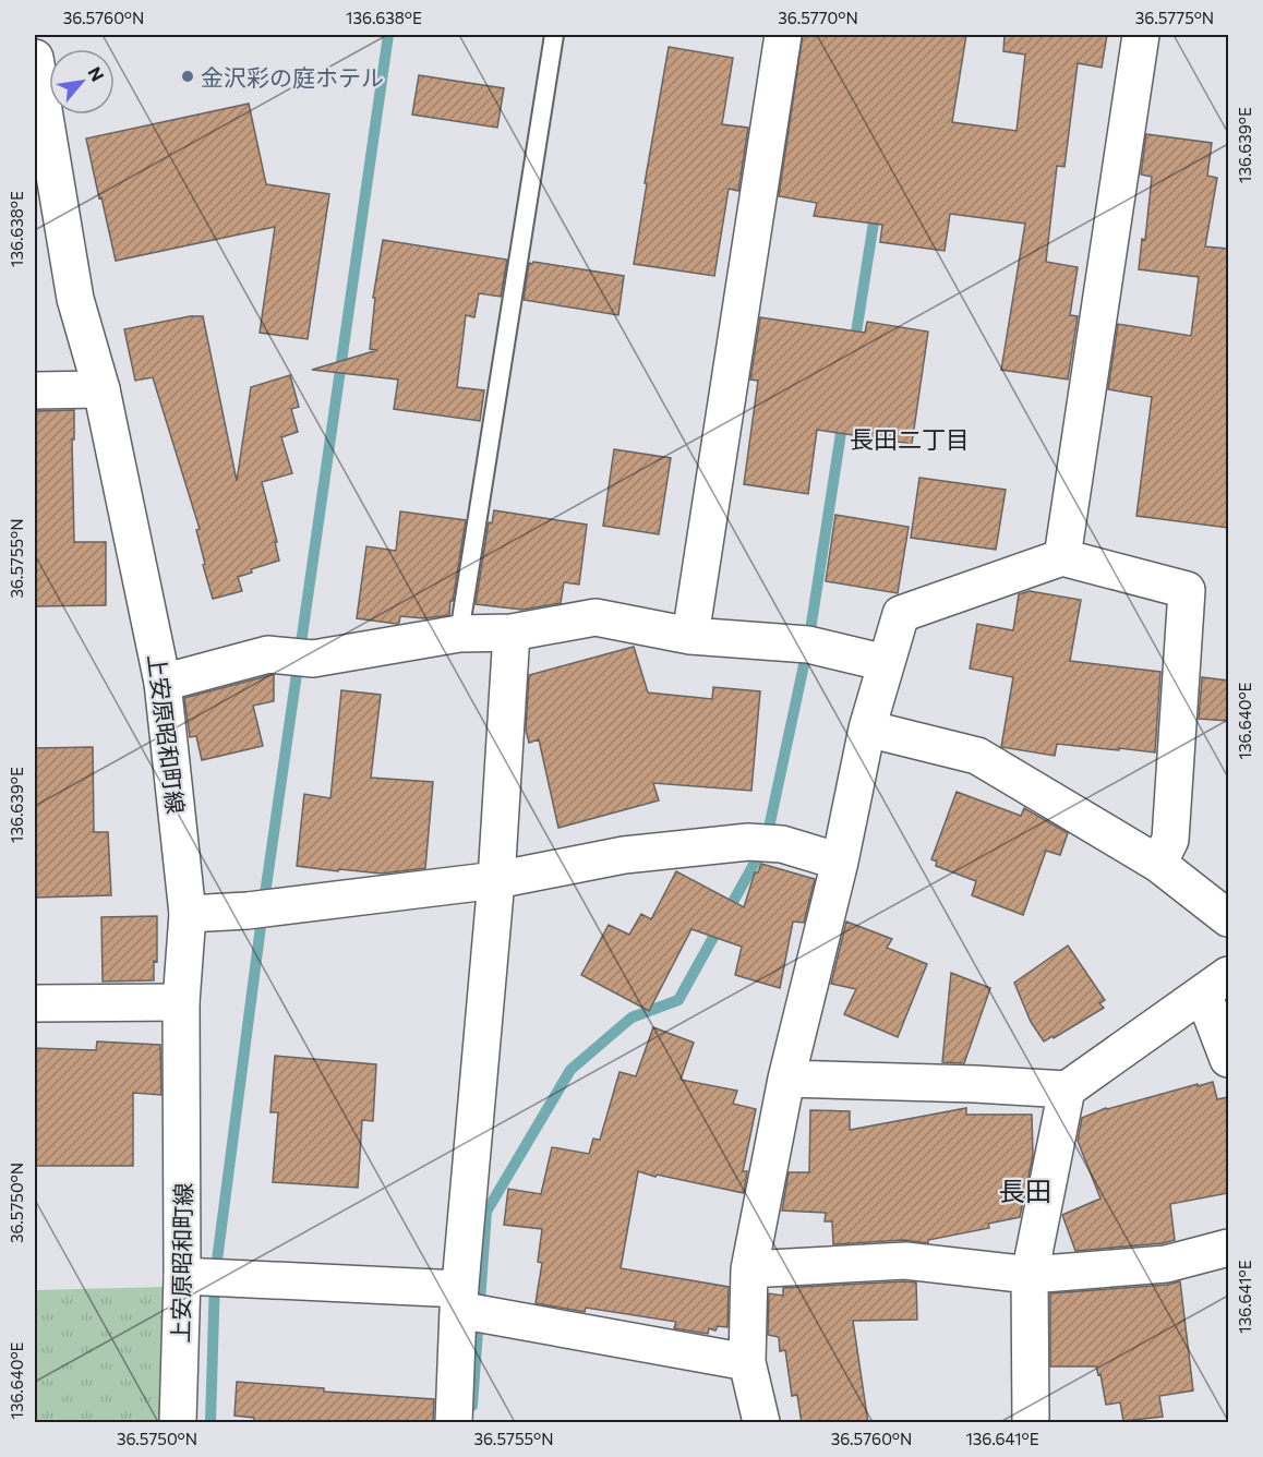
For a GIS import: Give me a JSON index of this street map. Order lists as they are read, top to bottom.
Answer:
{
  "streets": {
    "street": ["上安原昭和町線"]
  },
  "districts": ["長田二丁目", "長田"],
  "places": ["金沢彩の庭ホテル"],
  "north": "top right",
  "coordinates": [
    "36.5760°N",
    "136.638°E",
    "36.5770°N",
    "36.5775°N",
    "136.639°E",
    "36.5755°N",
    "136.640°E",
    "36.5750°N",
    "136.641°E"
  ]
}
